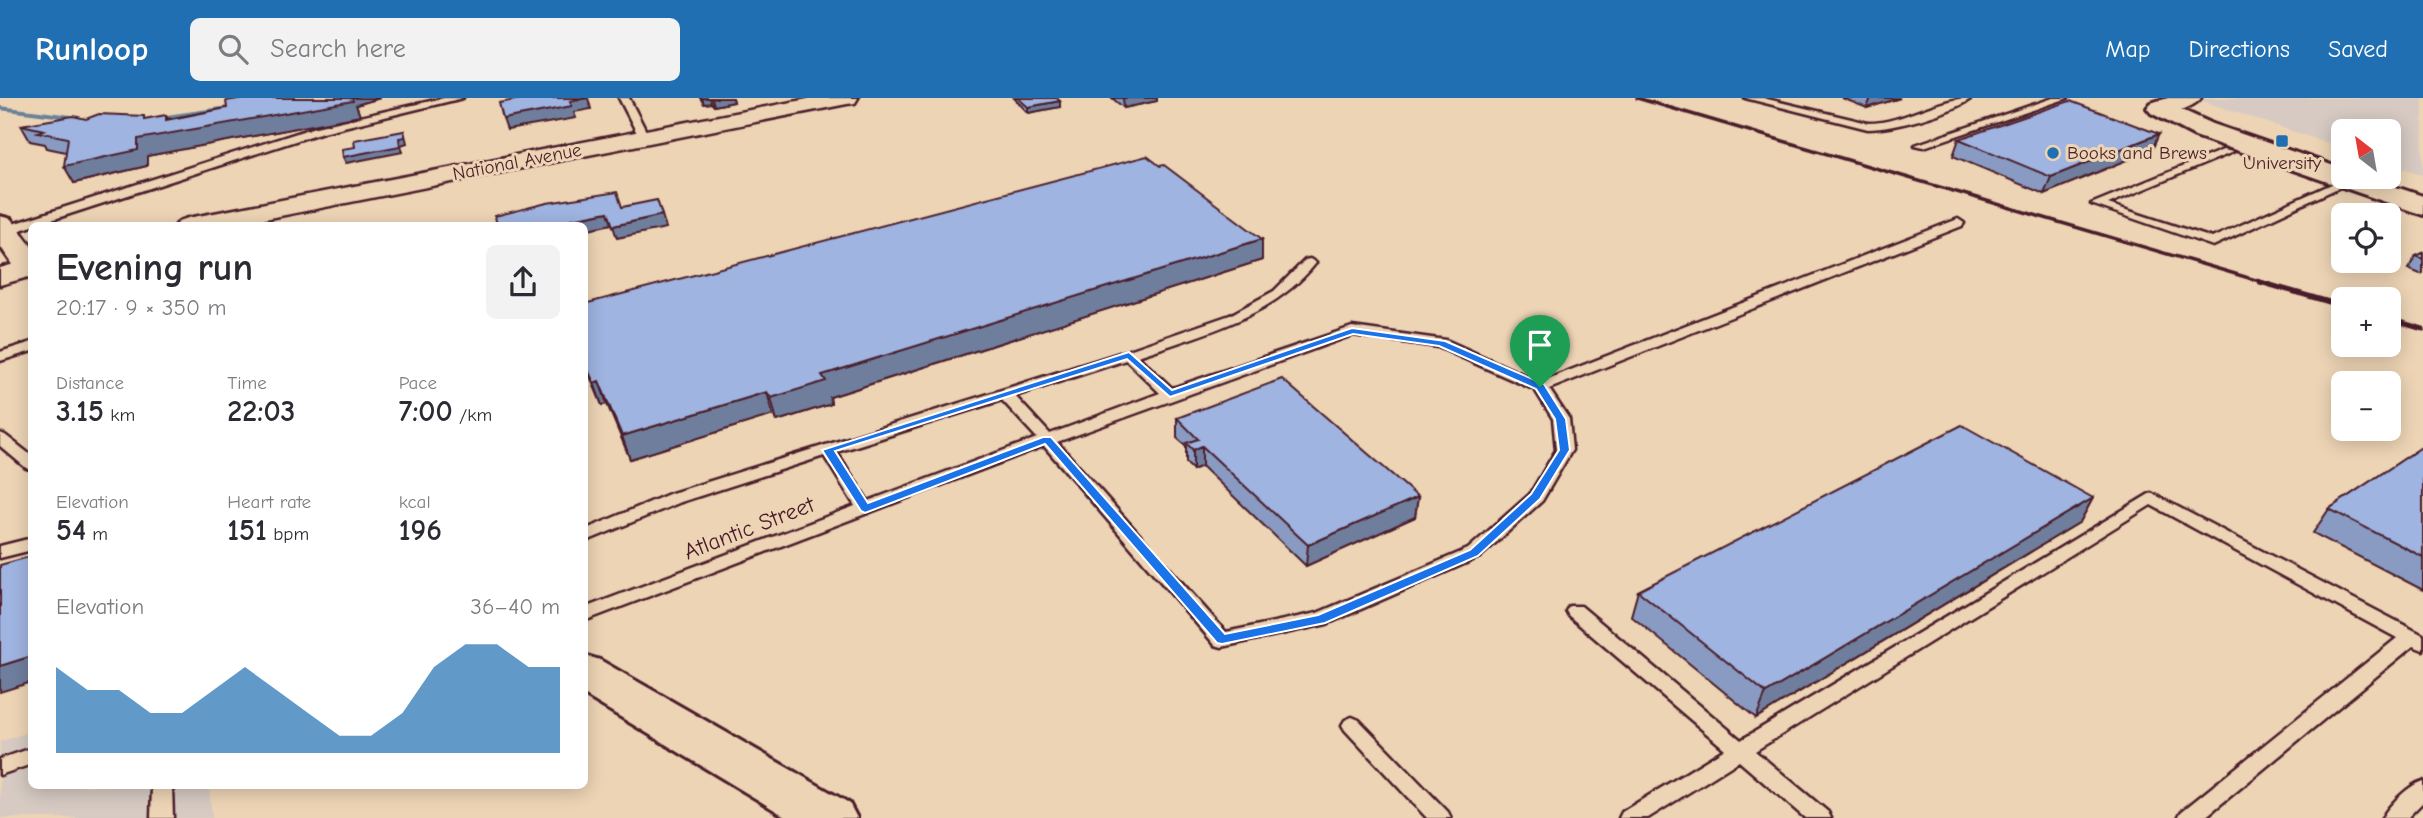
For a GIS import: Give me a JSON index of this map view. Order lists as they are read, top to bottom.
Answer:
{
  "streets": {
    "street": ["National Avenue"],
    "lane": ["Atlantic Street"]
  },
  "places": {
    "transit": ["University"],
    "other": ["Books and Brews"]
  },
  "north": "top left",
  "page": {
    "header": "Runloop",
    "search": "Search here",
    "nav": ["Map", "Directions", "Saved"],
    "map_buttons": ["+", "−"],
    "heading": ["Evening run", "20:17 · 9 × 350 m"],
    "stats": [
      ["Distance", "3.15 km"],
      ["Time", "22:03"],
      ["Pace", "7:00 /km"],
      ["Elevation", "54 m"],
      ["Heart rate", "151 bpm"],
      ["kcal", "196"]
    ],
    "chart": ["Elevation", "36–40 m"]
  }
}
